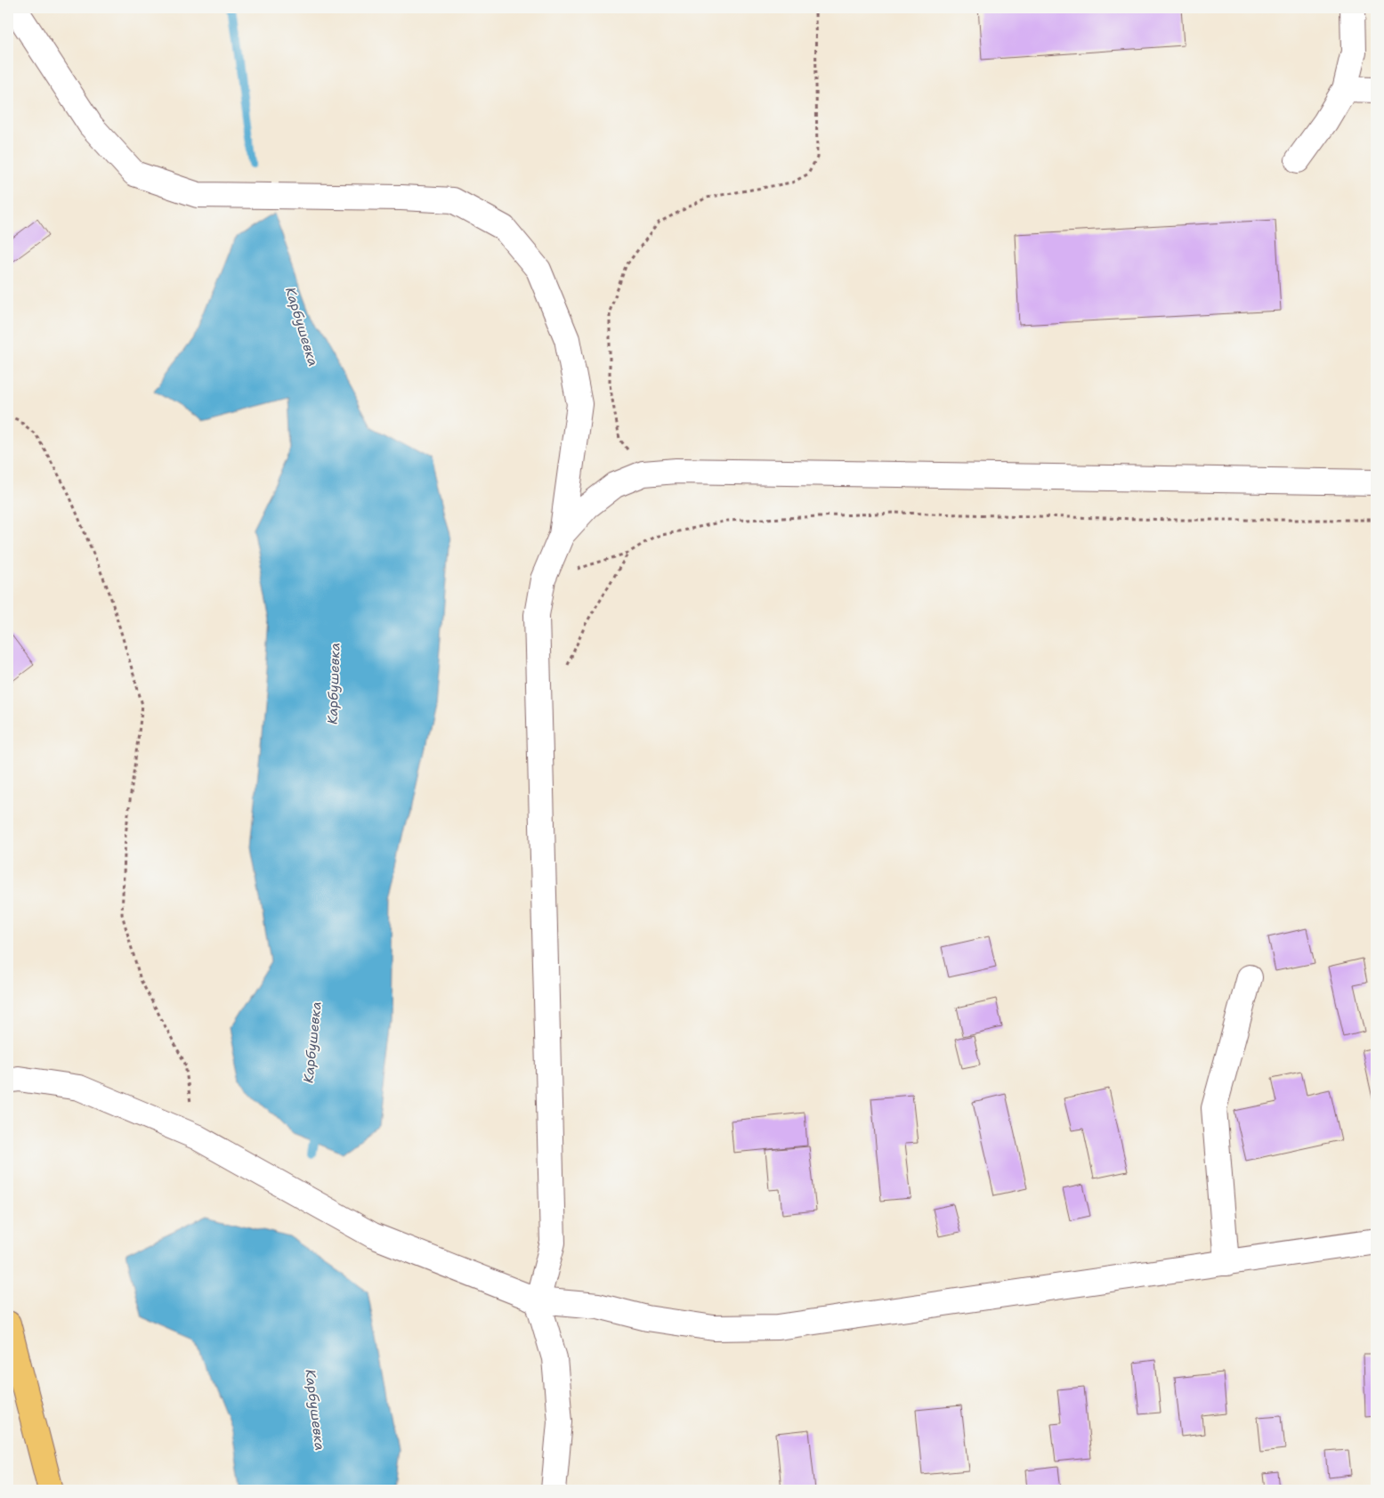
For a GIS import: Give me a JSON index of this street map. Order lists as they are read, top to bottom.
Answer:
{
  "water": ["Карбушевка"]
}
